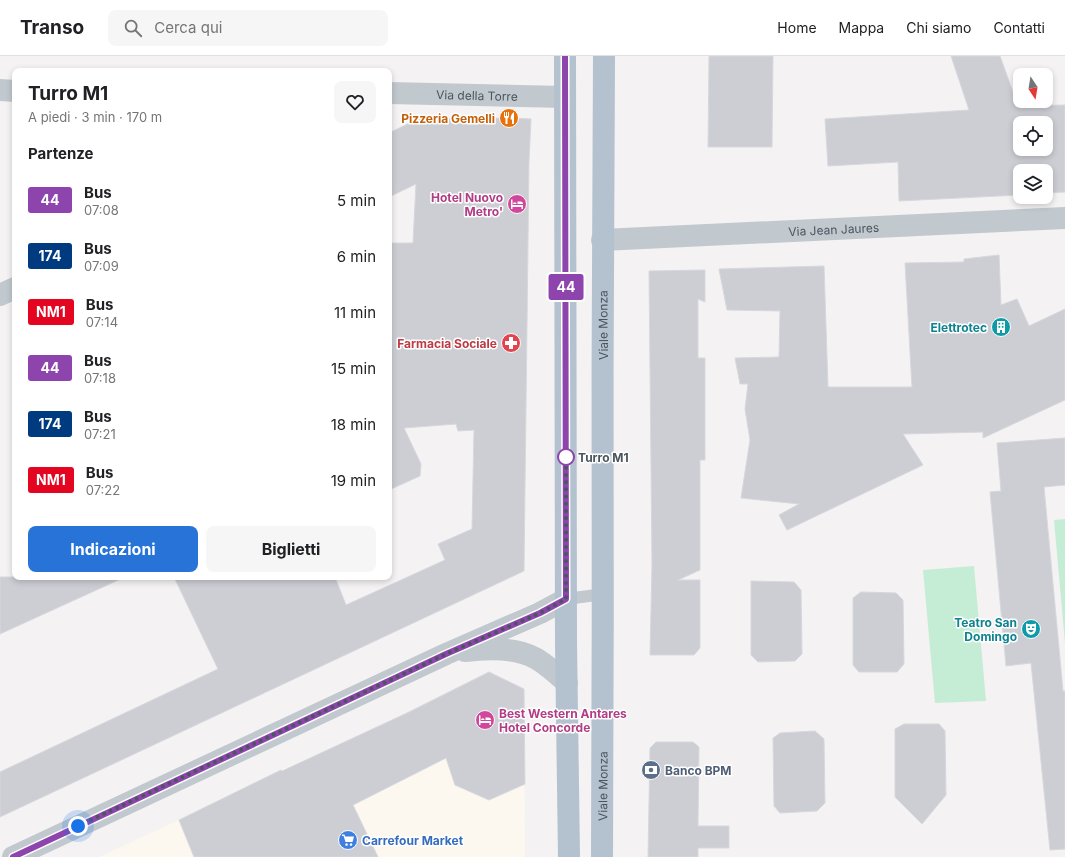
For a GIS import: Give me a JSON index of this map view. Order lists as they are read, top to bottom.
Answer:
{
  "streets": {
    "main road": ["Viale Monza"],
    "street": ["Via della Torre", "Via Jean Jaures"]
  },
  "crossings": [
    ["Via Jean Jaures", "Viale Monza"]
  ],
  "places": {
    "restaurant": ["Pizzeria Gemelli"],
    "hotel": ["Hotel Nuovo Metro'", "Best Western Antares Hotel Concorde"],
    "building": ["Elettrotec"],
    "pharmacy": ["Farmacia Sociale"],
    "other": ["Turro M1"],
    "theatre": ["Teatro San Domingo"],
    "bank": ["Banco BPM"],
    "supermarket": ["Carrefour Market"]
  },
  "lines": ["bus line 44"],
  "north": "bottom",
  "page": {
    "header": "Transo",
    "search": "Cerca qui",
    "nav": [
      "Home",
      "Mappa",
      "Chi siamo",
      "Contatti"
    ],
    "on_map": "44",
    "heading": [
      ["Turro M1", "A piedi · 3 min · 170 m"],
      "Partenze"
    ],
    "list": [
      {
        "mark": "44",
        "name": "Bus",
        "note": "07:08",
        "value": "5 min"
      },
      {
        "mark": "174",
        "name": "Bus",
        "note": "07:09",
        "value": "6 min"
      },
      {
        "mark": "NM1",
        "name": "Bus",
        "note": "07:14",
        "value": "11 min"
      },
      {
        "mark": "44",
        "name": "Bus",
        "note": "07:18",
        "value": "15 min"
      },
      {
        "mark": "174",
        "name": "Bus",
        "note": "07:21",
        "value": "18 min"
      },
      {
        "mark": "NM1",
        "name": "Bus",
        "note": "07:22",
        "value": "19 min"
      }
    ],
    "buttons": ["Indicazioni", "Biglietti"]
  }
}
